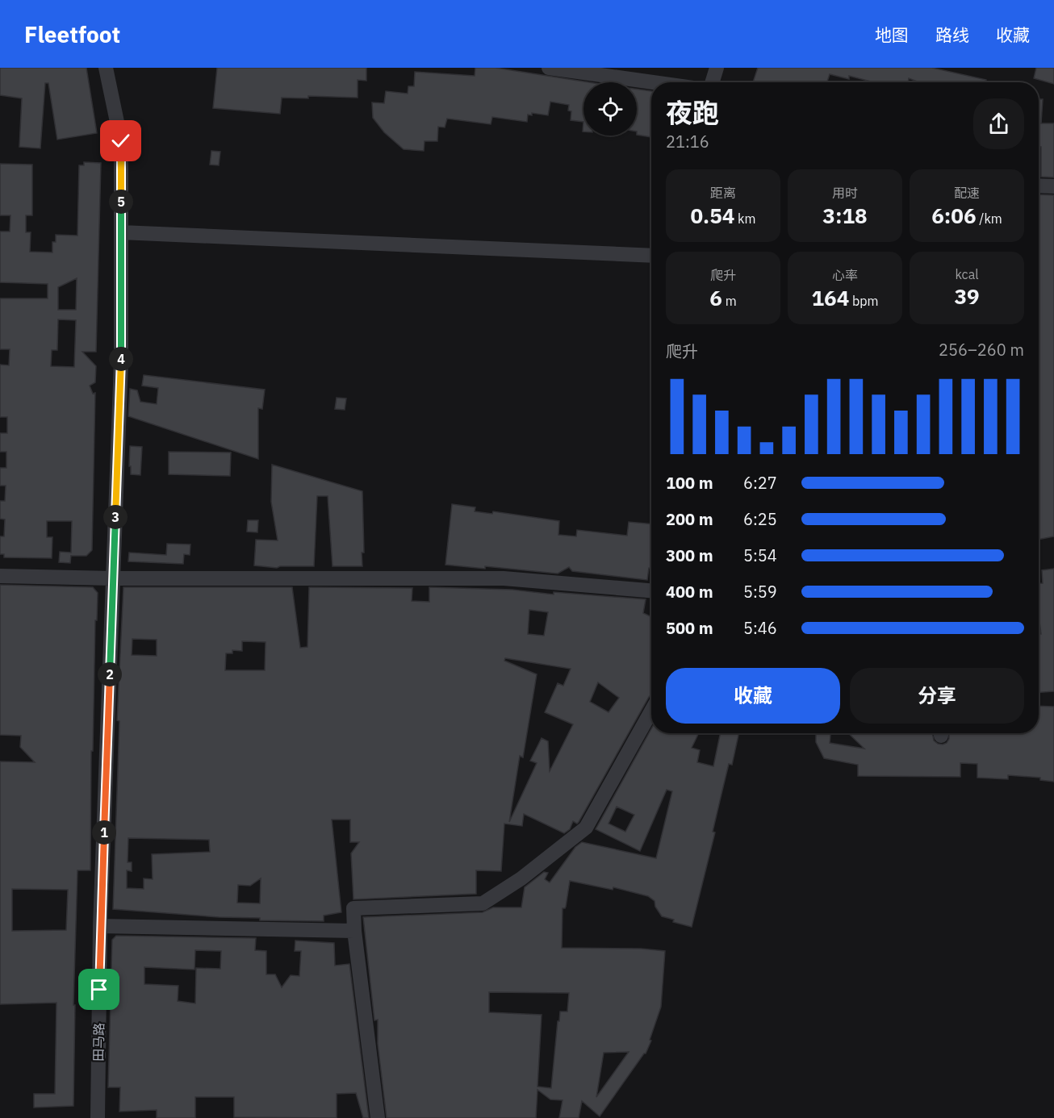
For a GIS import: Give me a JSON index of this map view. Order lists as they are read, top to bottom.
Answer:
{
  "streets": {
    "street": ["田马路"]
  },
  "page": {
    "header": "Fleetfoot",
    "nav": ["地图", "路线", "收藏"],
    "heading": ["夜跑", "21:16"],
    "stats": [
      ["距离", "0.54 km"],
      ["用时", "3:18"],
      ["配速", "6:06 /km"],
      ["爬升", "6 m"],
      ["心率", "164 bpm"],
      ["kcal", "39"]
    ],
    "pins": [
      "5",
      "4",
      "3",
      "2",
      "1"
    ],
    "chart": ["爬升", "256–260 m"],
    "list": [
      {
        "name": "100 m",
        "note": "6:27"
      },
      {
        "name": "200 m",
        "note": "6:25"
      },
      {
        "name": "300 m",
        "note": "5:54"
      },
      {
        "name": "400 m",
        "note": "5:59"
      },
      {
        "name": "500 m",
        "note": "5:46"
      }
    ],
    "buttons": ["收藏", "分享"]
  }
}
